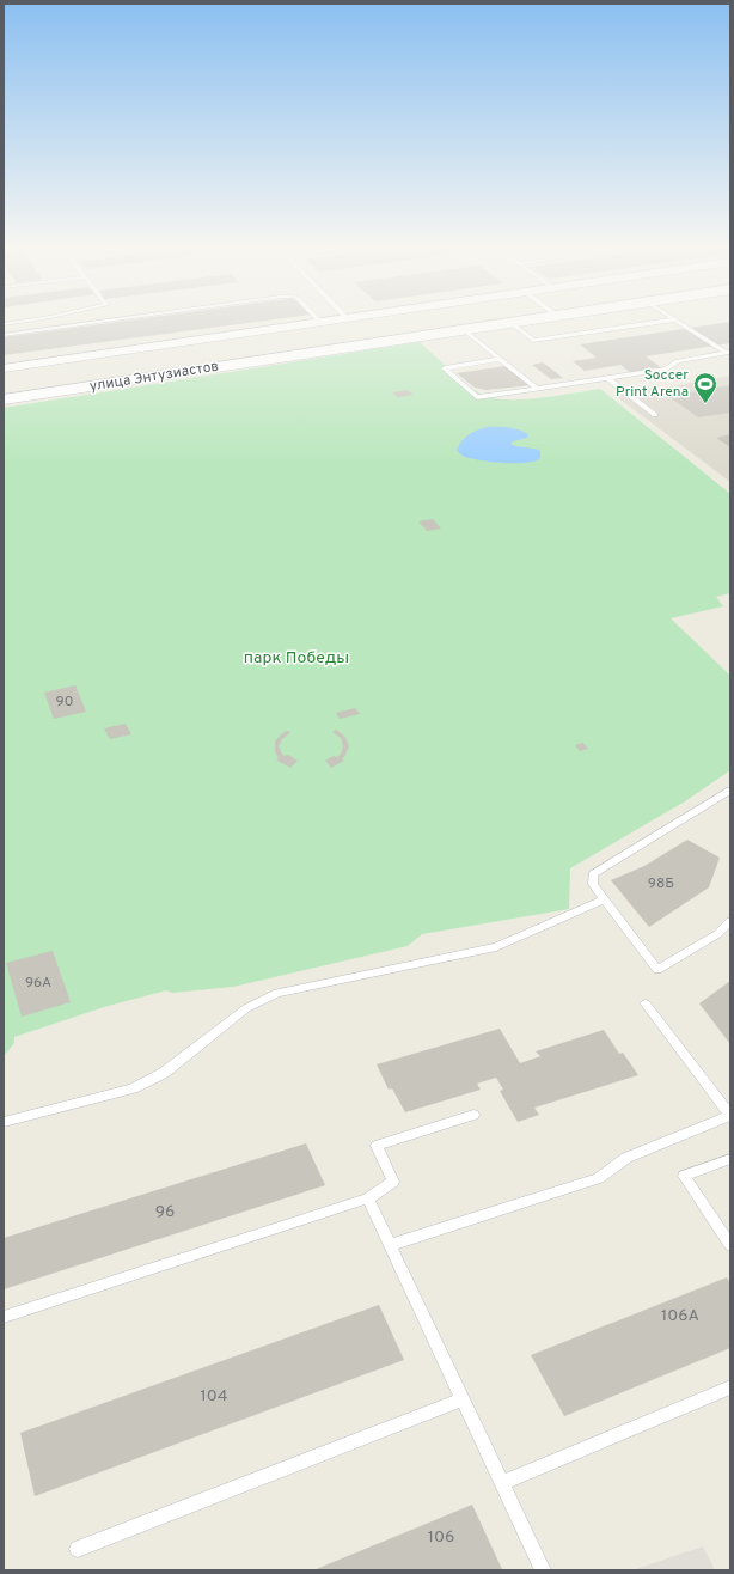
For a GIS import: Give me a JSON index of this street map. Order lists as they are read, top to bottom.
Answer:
{
  "streets": {
    "main road": ["улица Энтузиастов"]
  },
  "parks": ["парк Победы"],
  "places": {
    "sports": ["Soccer Print Arena"]
  },
  "house_numbers": [
    "90",
    "98Б",
    "96А",
    "96",
    "106А",
    "104",
    "106"
  ]
}
